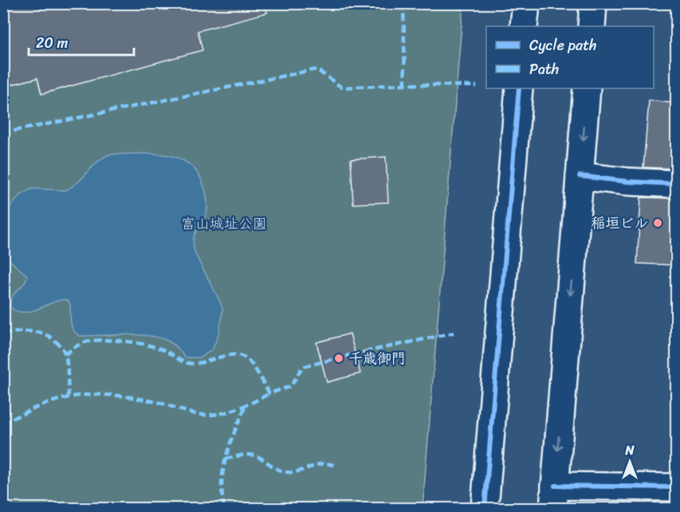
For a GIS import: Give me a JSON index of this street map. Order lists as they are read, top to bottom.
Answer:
{
  "parks": ["富山城址公園"],
  "places": ["稲垣ビル", "千歳御門"],
  "legend": ["Cycle path", "Path"],
  "scale_bar": "20 m",
  "north": "top"
}
